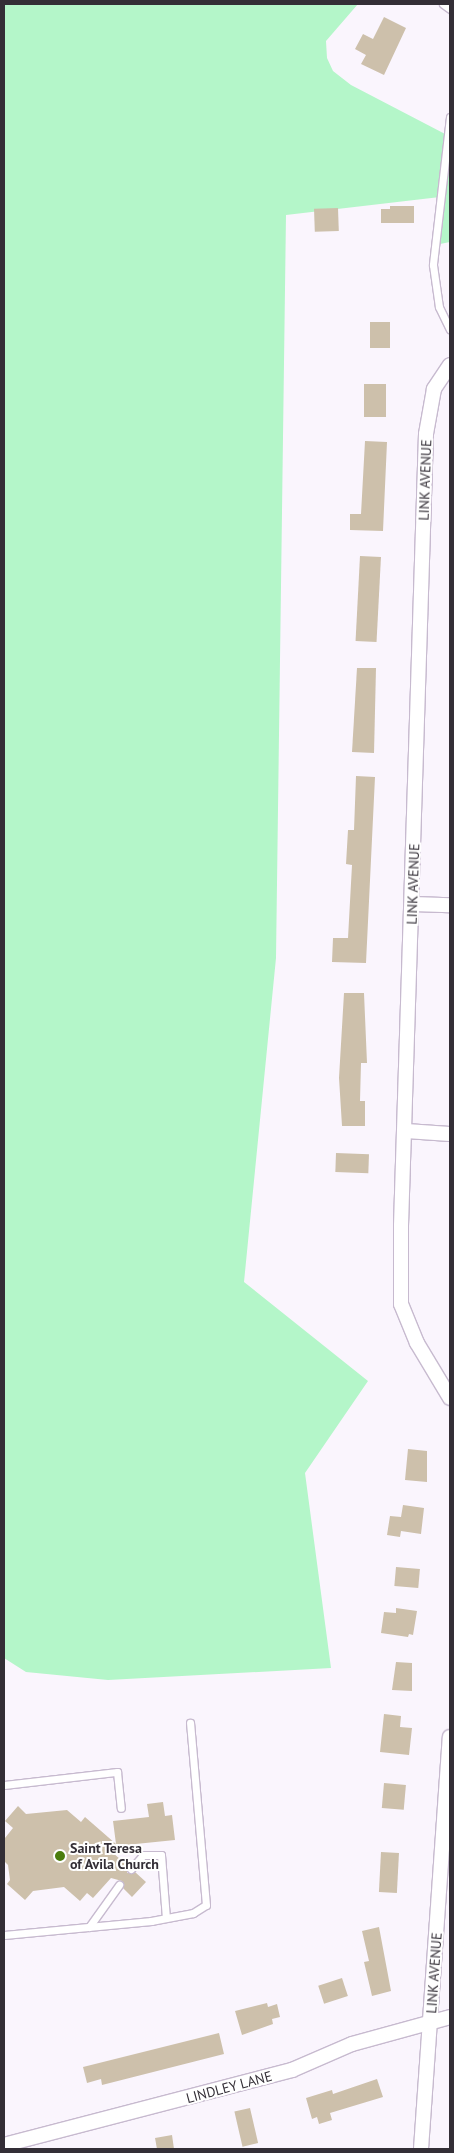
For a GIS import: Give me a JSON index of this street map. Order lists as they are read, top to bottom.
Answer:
{
  "streets": {
    "street": ["LINK AVENUE", "LINDLEY LANE"]
  },
  "crossings": [
    ["LINK AVENUE", "LINDLEY LANE"]
  ],
  "places": ["Saint Teresa of Avila Church"]
}
